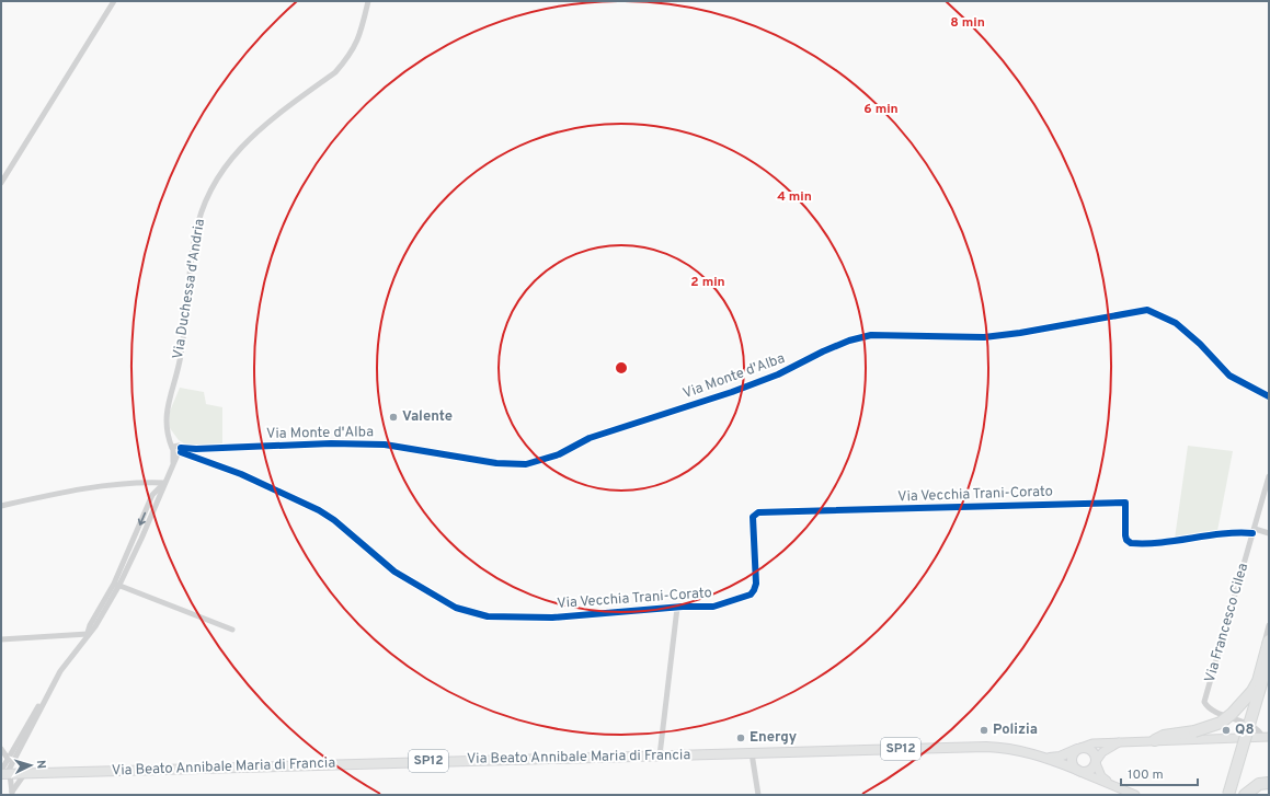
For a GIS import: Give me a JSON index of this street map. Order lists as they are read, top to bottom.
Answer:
{
  "streets": {
    "main road": ["SP12", "Via Beato Annibale Maria di Francia"],
    "street": [
      "Via Duchessa d'Andria",
      "Via Monte d'Alba",
      "Via Vecchia Trani-Corato",
      "Via Francesco Cilea"
    ]
  },
  "crossings": [
    ["Via Duchessa d'Andria", "Via Monte d'Alba"],
    ["Via Duchessa d'Andria", "Via Vecchia Trani-Corato"],
    ["Via Duchessa d'Andria", "Via Beato Annibale Maria di Francia"],
    ["Via Monte d'Alba", "Via Vecchia Trani-Corato"],
    ["Via Vecchia Trani-Corato", "Via Francesco Cilea"]
  ],
  "places": [
    "Valente",
    "Polizia",
    "Q8",
    "Energy"
  ],
  "scale_bar": "100 m",
  "north": "right",
  "rings": [
    "8 min",
    "6 min",
    "4 min",
    "2 min"
  ]
}
